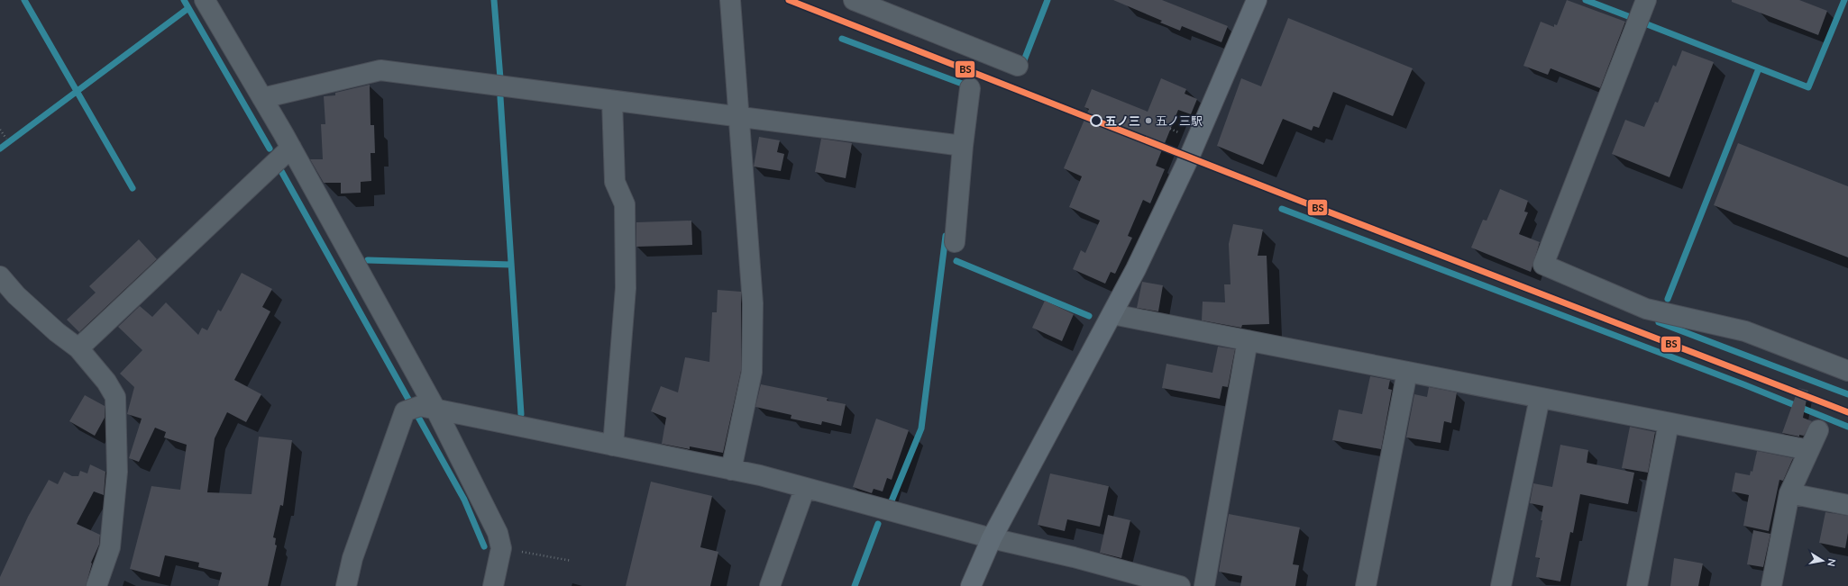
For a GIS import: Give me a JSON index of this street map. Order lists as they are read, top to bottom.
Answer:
{
  "places": ["五ノ三", "五ノ三駅"],
  "lines": ["transit line BS"],
  "north": "right"
}
